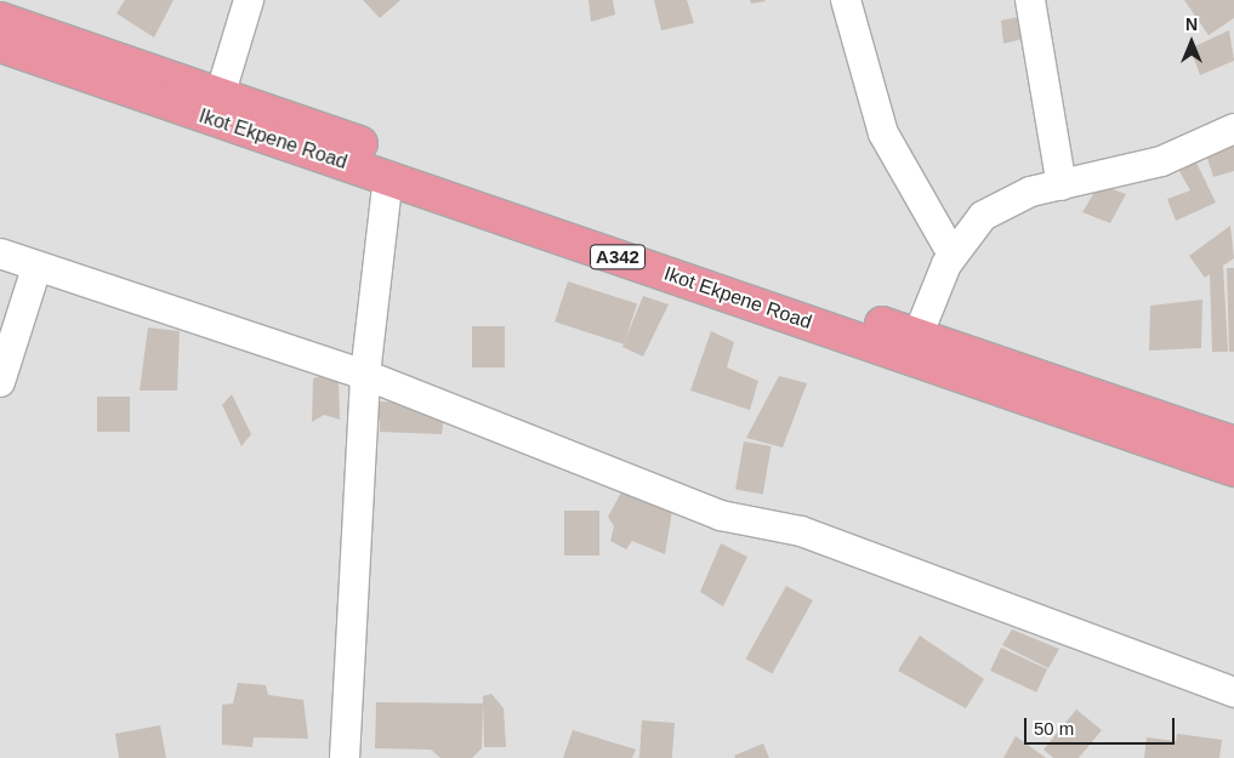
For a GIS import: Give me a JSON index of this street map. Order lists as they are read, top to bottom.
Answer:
{
  "streets": {
    "highway": ["Ikot Ekpene Road", "A342"]
  },
  "scale_bar": "50 m",
  "north": "top"
}
